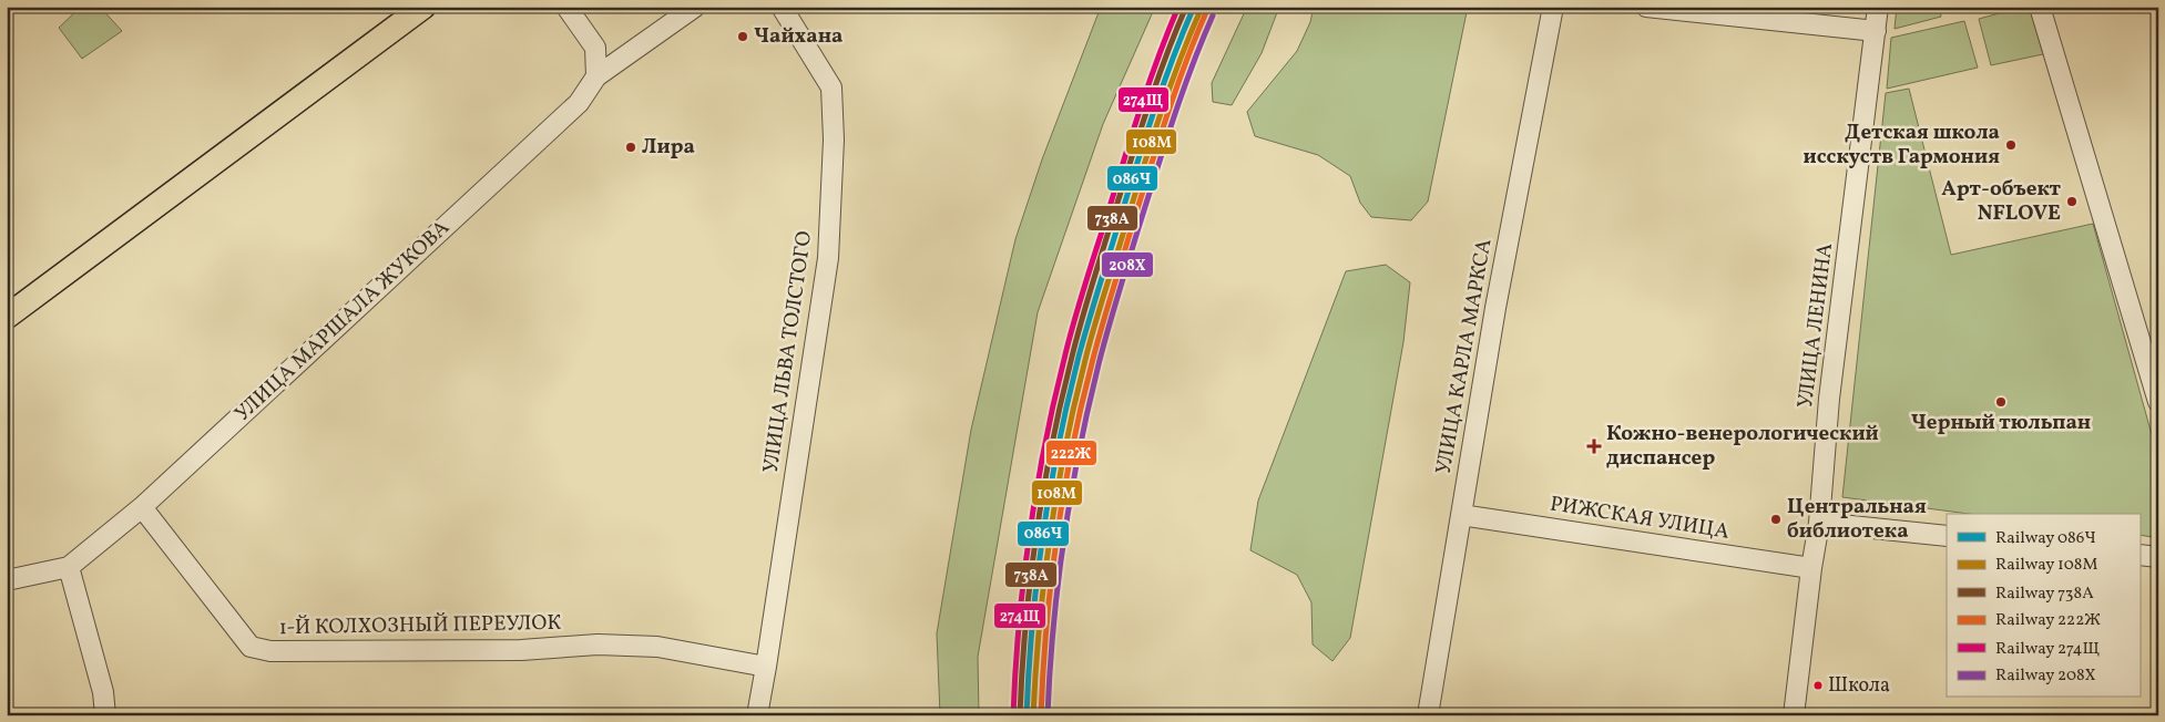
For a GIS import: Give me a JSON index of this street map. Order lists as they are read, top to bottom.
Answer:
{
  "streets": {
    "street": [
      "УЛИЦА МАРШАЛА ЖУКОВА",
      "УЛИЦА ЛЕНИНА",
      "УЛИЦА ЛЬВА ТОЛСТОГО",
      "УЛИЦА КАРЛА МАРКСА",
      "РИЖСКАЯ УЛИЦА",
      "1-Й КОЛХОЗНЫЙ ПЕРЕУЛОК"
    ]
  },
  "crossings": [
    ["УЛИЦА МАРШАЛА ЖУКОВА", "1-Й КОЛХОЗНЫЙ ПЕРЕУЛОК"],
    ["УЛИЦА ЛЕНИНА", "РИЖСКАЯ УЛИЦА"],
    ["УЛИЦА ЛЬВА ТОЛСТОГО", "1-Й КОЛХОЗНЫЙ ПЕРЕУЛОК"],
    ["УЛИЦА КАРЛА МАРКСА", "РИЖСКАЯ УЛИЦА"]
  ],
  "places": {
    "other": [
      "Чайхана",
      "Детская школа исскуств Гармония",
      "Лира",
      "Арт-объект NFLOVE",
      "Черный тюльпан",
      "Центральная библиотека",
      "Школа"
    ],
    "health": ["Кожно-венерологический диспансер"]
  },
  "lines": [
    "rail line 086Ч",
    "rail line 738А",
    "rail line 274Щ",
    "rail line 108М",
    "rail line 222Ж",
    "rail line 208Х"
  ],
  "legend": [
    "Railway 086Ч",
    "Railway 108М",
    "Railway 738А",
    "Railway 222Ж",
    "Railway 274Щ",
    "Railway 208Х"
  ]
}
